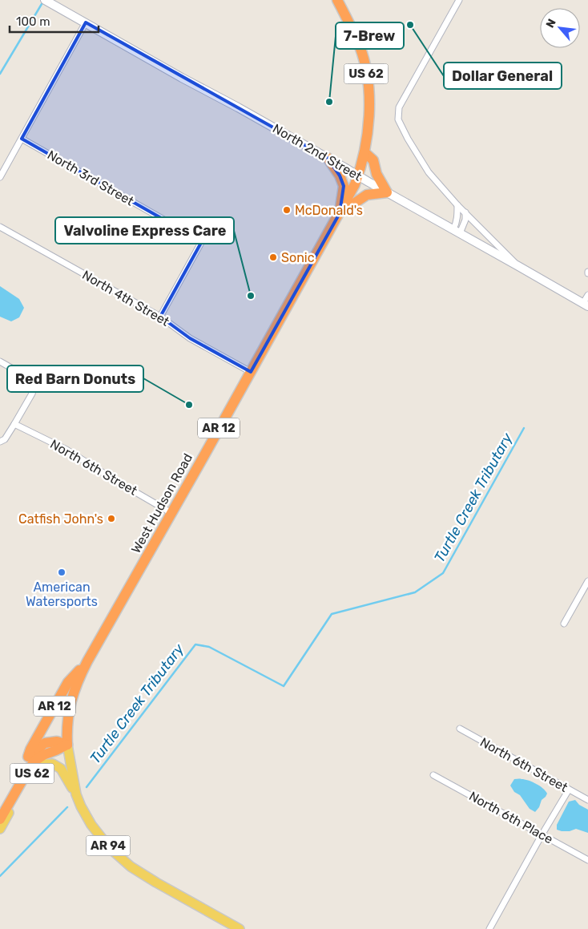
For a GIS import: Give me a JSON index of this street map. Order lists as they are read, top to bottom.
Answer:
{
  "streets": {
    "highway": ["US 62", "AR 12", "West Hudson Road"],
    "main road": ["North 2nd Street", "AR 94"],
    "street": [
      "North 3rd Street",
      "North 4th Street",
      "North 6th Street",
      "North 6th Place"
    ]
  },
  "crossings": [
    ["US 62", "North 2nd Street"],
    ["US 62", "AR 12"],
    ["US 62", "West Hudson Road"],
    ["US 62", "AR 94"],
    ["North 2nd Street", "AR 12"],
    ["North 2nd Street", "West Hudson Road"],
    ["North 3rd Street", "North 4th Street"],
    ["North 4th Street", "West Hudson Road"],
    ["AR 12", "West Hudson Road"],
    ["North 6th Street", "West Hudson Road"],
    ["West Hudson Road", "AR 94"]
  ],
  "water": ["Turtle Creek Tributary"],
  "places": [
    "Dollar General",
    "7-Brew",
    "McDonald's",
    "Sonic",
    "Valvoline Express Care",
    "Red Barn Donuts",
    "Catfish John's",
    "American Watersports"
  ],
  "scale_bar": "100 m",
  "north": "top left"
}
